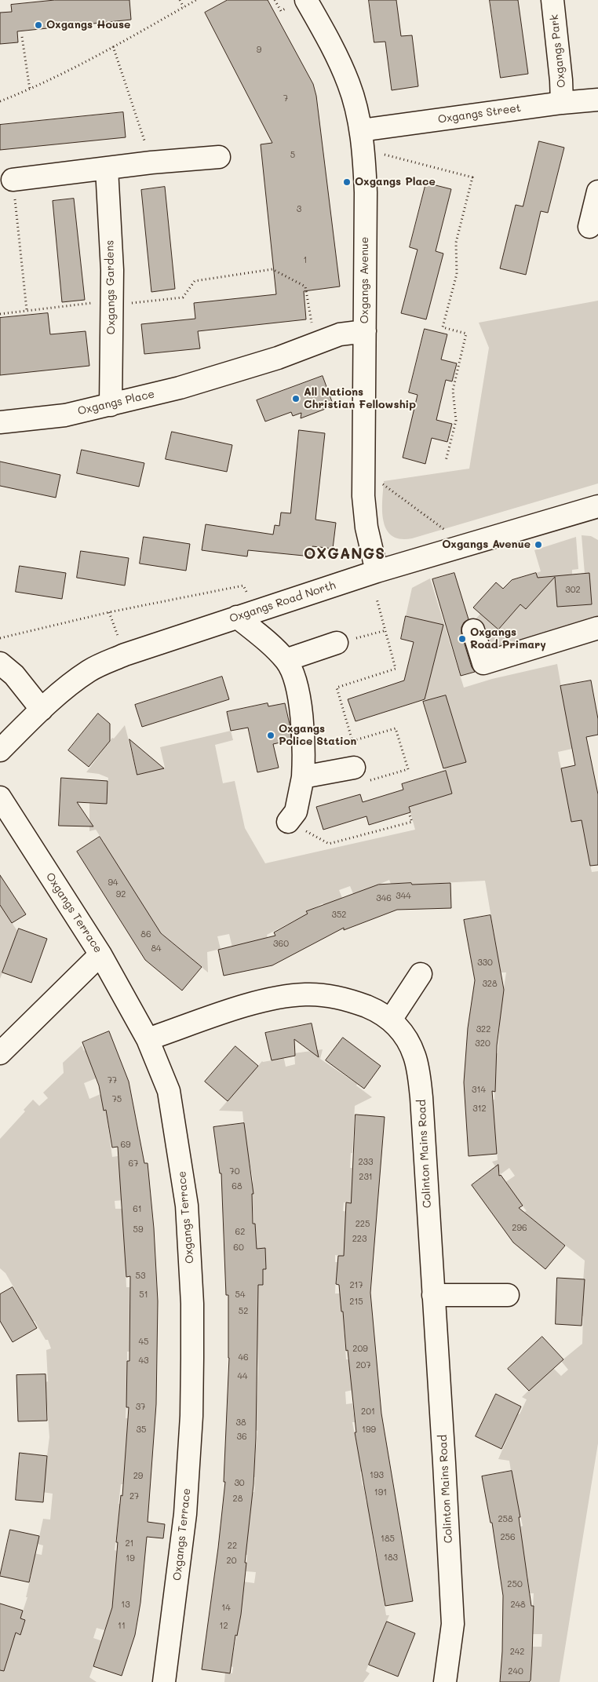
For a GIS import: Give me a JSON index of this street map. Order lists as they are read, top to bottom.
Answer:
{
  "streets": {
    "street": [
      "Oxgangs Park",
      "Oxgangs Street",
      "Oxgangs Avenue",
      "Oxgangs Gardens",
      "Oxgangs Place",
      "Oxgangs Road North",
      "Oxgangs Terrace",
      "Colinton Mains Road"
    ]
  },
  "crossings": [
    ["Oxgangs Park", "Oxgangs Street"],
    ["Oxgangs Street", "Oxgangs Avenue"],
    ["Oxgangs Avenue", "Oxgangs Place"],
    ["Oxgangs Avenue", "Oxgangs Road North"],
    ["Oxgangs Gardens", "Oxgangs Place"],
    ["Oxgangs Terrace", "Colinton Mains Road"]
  ],
  "districts": ["OXGANGS"],
  "places": [
    "Oxgangs House",
    "Oxgangs Place",
    "All Nations Christian Fellowship",
    "Oxgangs Avenue",
    "Oxgangs Road Primary",
    "Oxgangs Police Station"
  ],
  "house_numbers": [
    "9",
    "7",
    "5",
    "3",
    "1",
    "302",
    "94",
    "92",
    "344",
    "346",
    "352",
    "86",
    "360",
    "84",
    "330",
    "328",
    "322",
    "320",
    "77",
    "314",
    "75",
    "312",
    "69",
    "233",
    "67",
    "70",
    "231",
    "68",
    "61",
    "225",
    "296",
    "59",
    "62",
    "223",
    "60",
    "53",
    "217",
    "51",
    "54",
    "215",
    "52",
    "45",
    "209",
    "46",
    "43",
    "207",
    "44",
    "37",
    "201",
    "38",
    "35",
    "199",
    "36",
    "193",
    "29",
    "30",
    "191",
    "27",
    "28",
    "258",
    "256",
    "185",
    "21",
    "22",
    "183",
    "19",
    "20",
    "250",
    "13",
    "248",
    "14",
    "11",
    "12",
    "242",
    "240"
  ]
}
